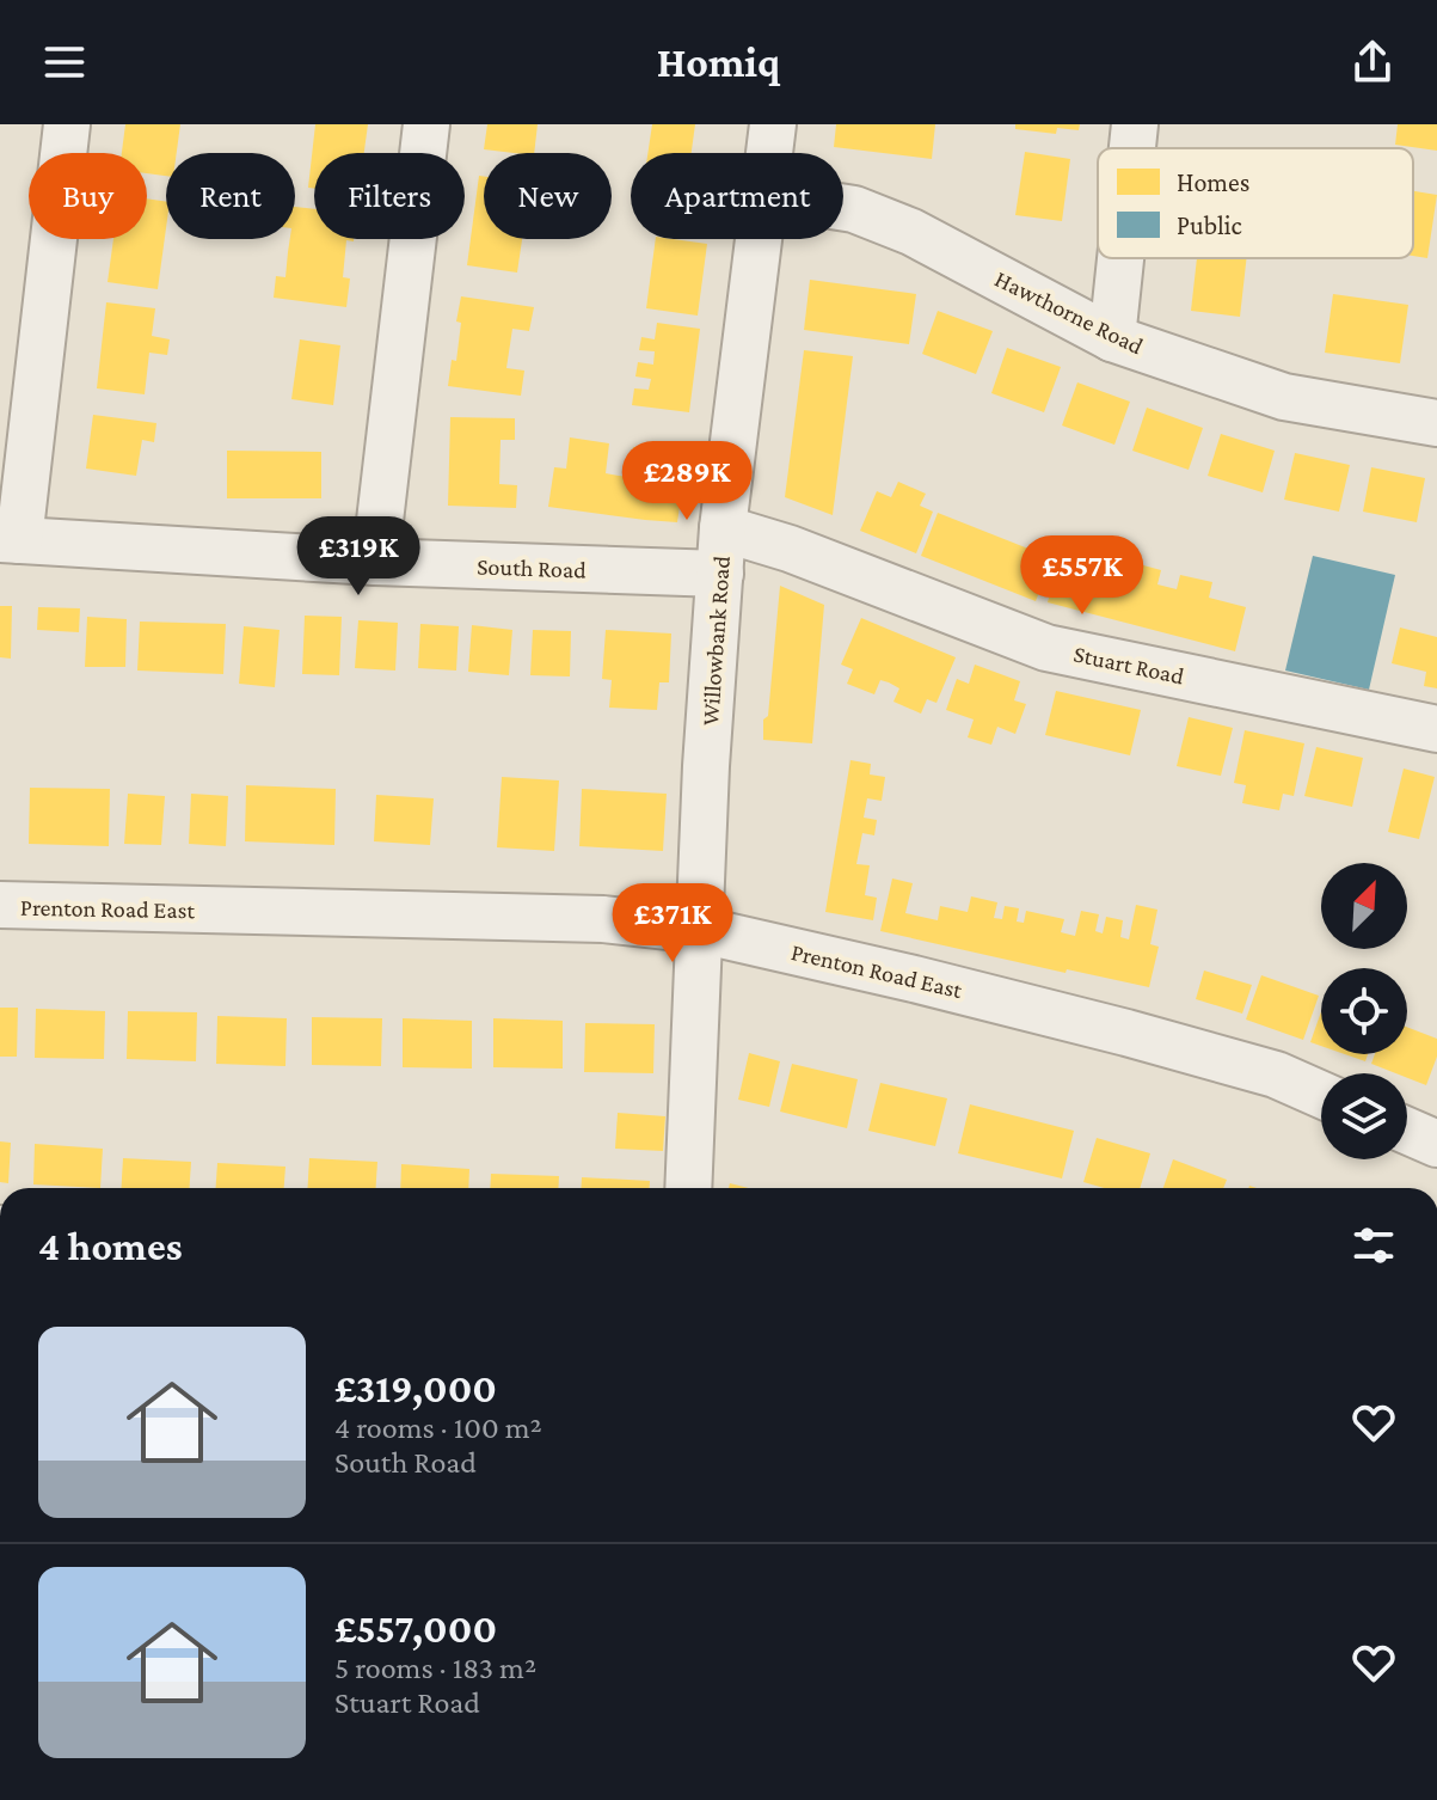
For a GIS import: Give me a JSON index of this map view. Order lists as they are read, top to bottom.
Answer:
{
  "streets": {
    "street": [
      "Hawthorne Road",
      "South Road",
      "Willowbank Road",
      "Stuart Road",
      "Prenton Road East"
    ]
  },
  "crossings": [
    ["South Road", "Willowbank Road"],
    ["Willowbank Road", "Stuart Road"],
    ["Willowbank Road", "Prenton Road East"]
  ],
  "legend": ["Homes", "Public"],
  "north": "top right",
  "page": {
    "header": "Homiq",
    "chip": [
      "Buy",
      "Rent",
      "Filters",
      "New",
      "Apartment"
    ],
    "price": [
      "£289K",
      "£319K",
      "£557K",
      "£371K"
    ],
    "heading": "4 homes",
    "list": [
      {
        "name": "£319,000",
        "note": "4 rooms · 100 m² · South Road"
      },
      {
        "name": "£557,000",
        "note": "5 rooms · 183 m² · Stuart Road"
      }
    ]
  }
}
